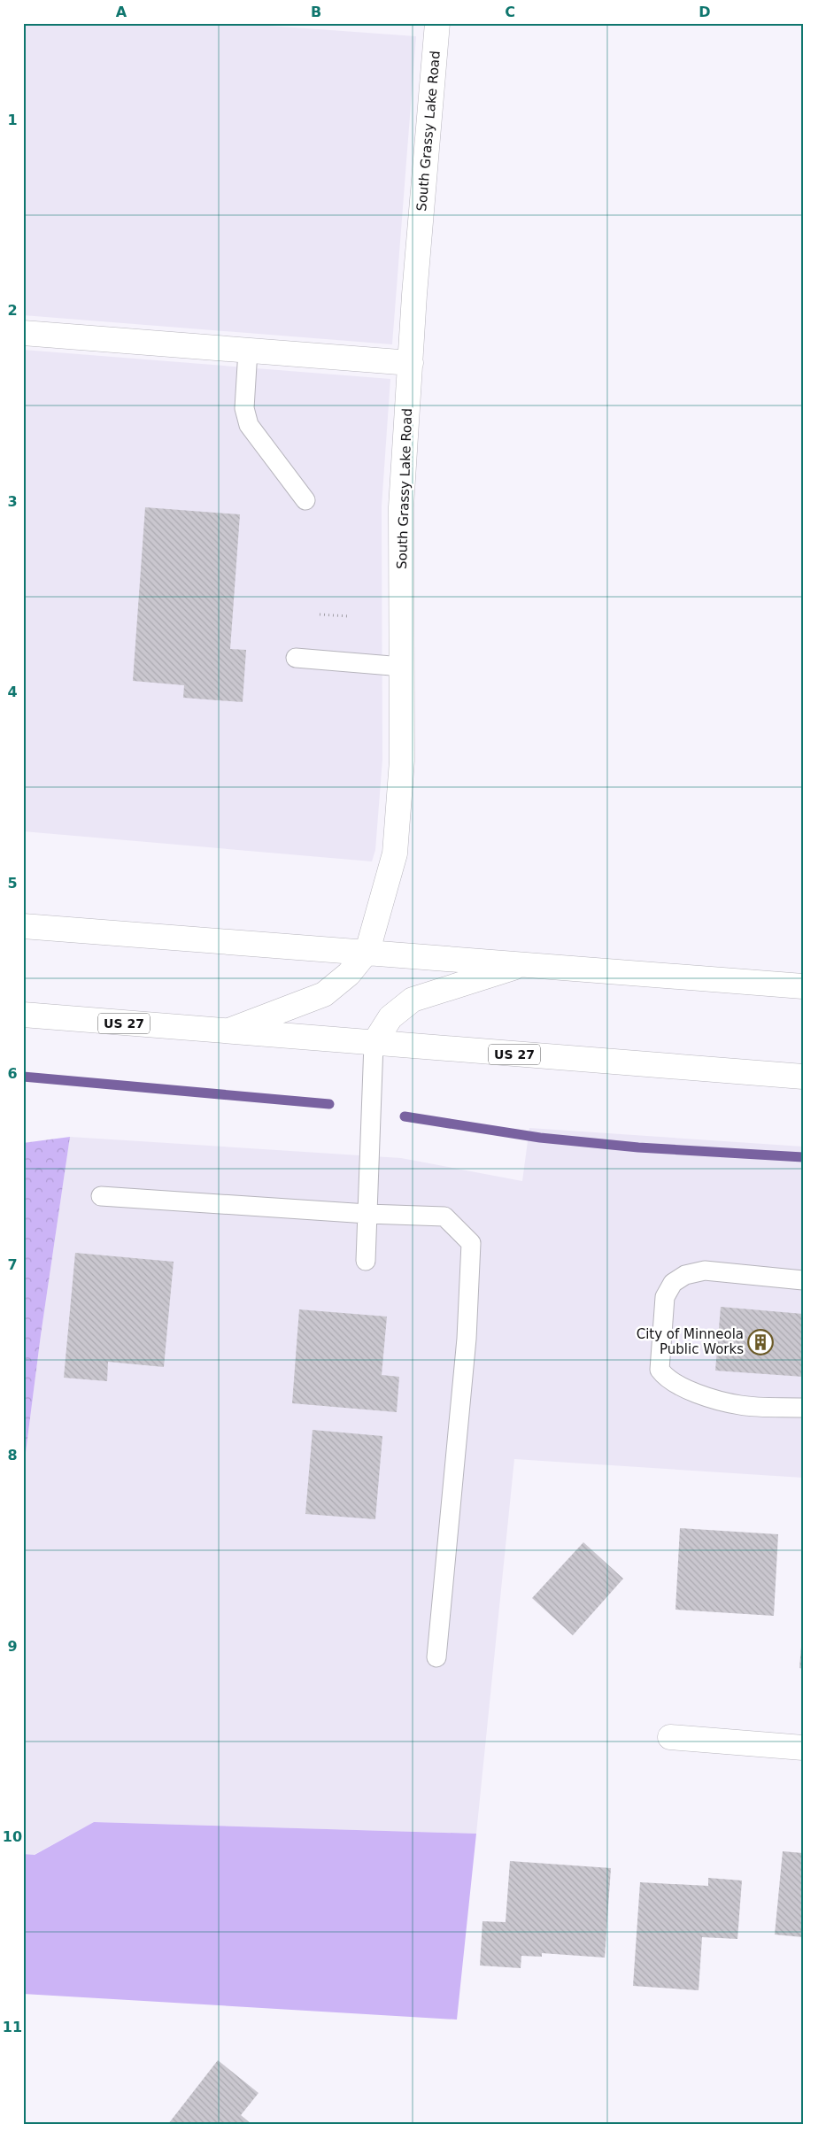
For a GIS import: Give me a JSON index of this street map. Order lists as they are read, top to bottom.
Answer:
{
  "streets": {
    "main road": ["South Grassy Lake Road", "US 27"]
  },
  "places": {
    "building": ["City of Minneola Public Works"]
  },
  "grid": {
    "columns": [
      "A",
      "B",
      "C",
      "D"
    ],
    "rows": [
      "1",
      "2",
      "3",
      "4",
      "5",
      "6",
      "7",
      "8",
      "9",
      "10",
      "11"
    ]
  }
}
